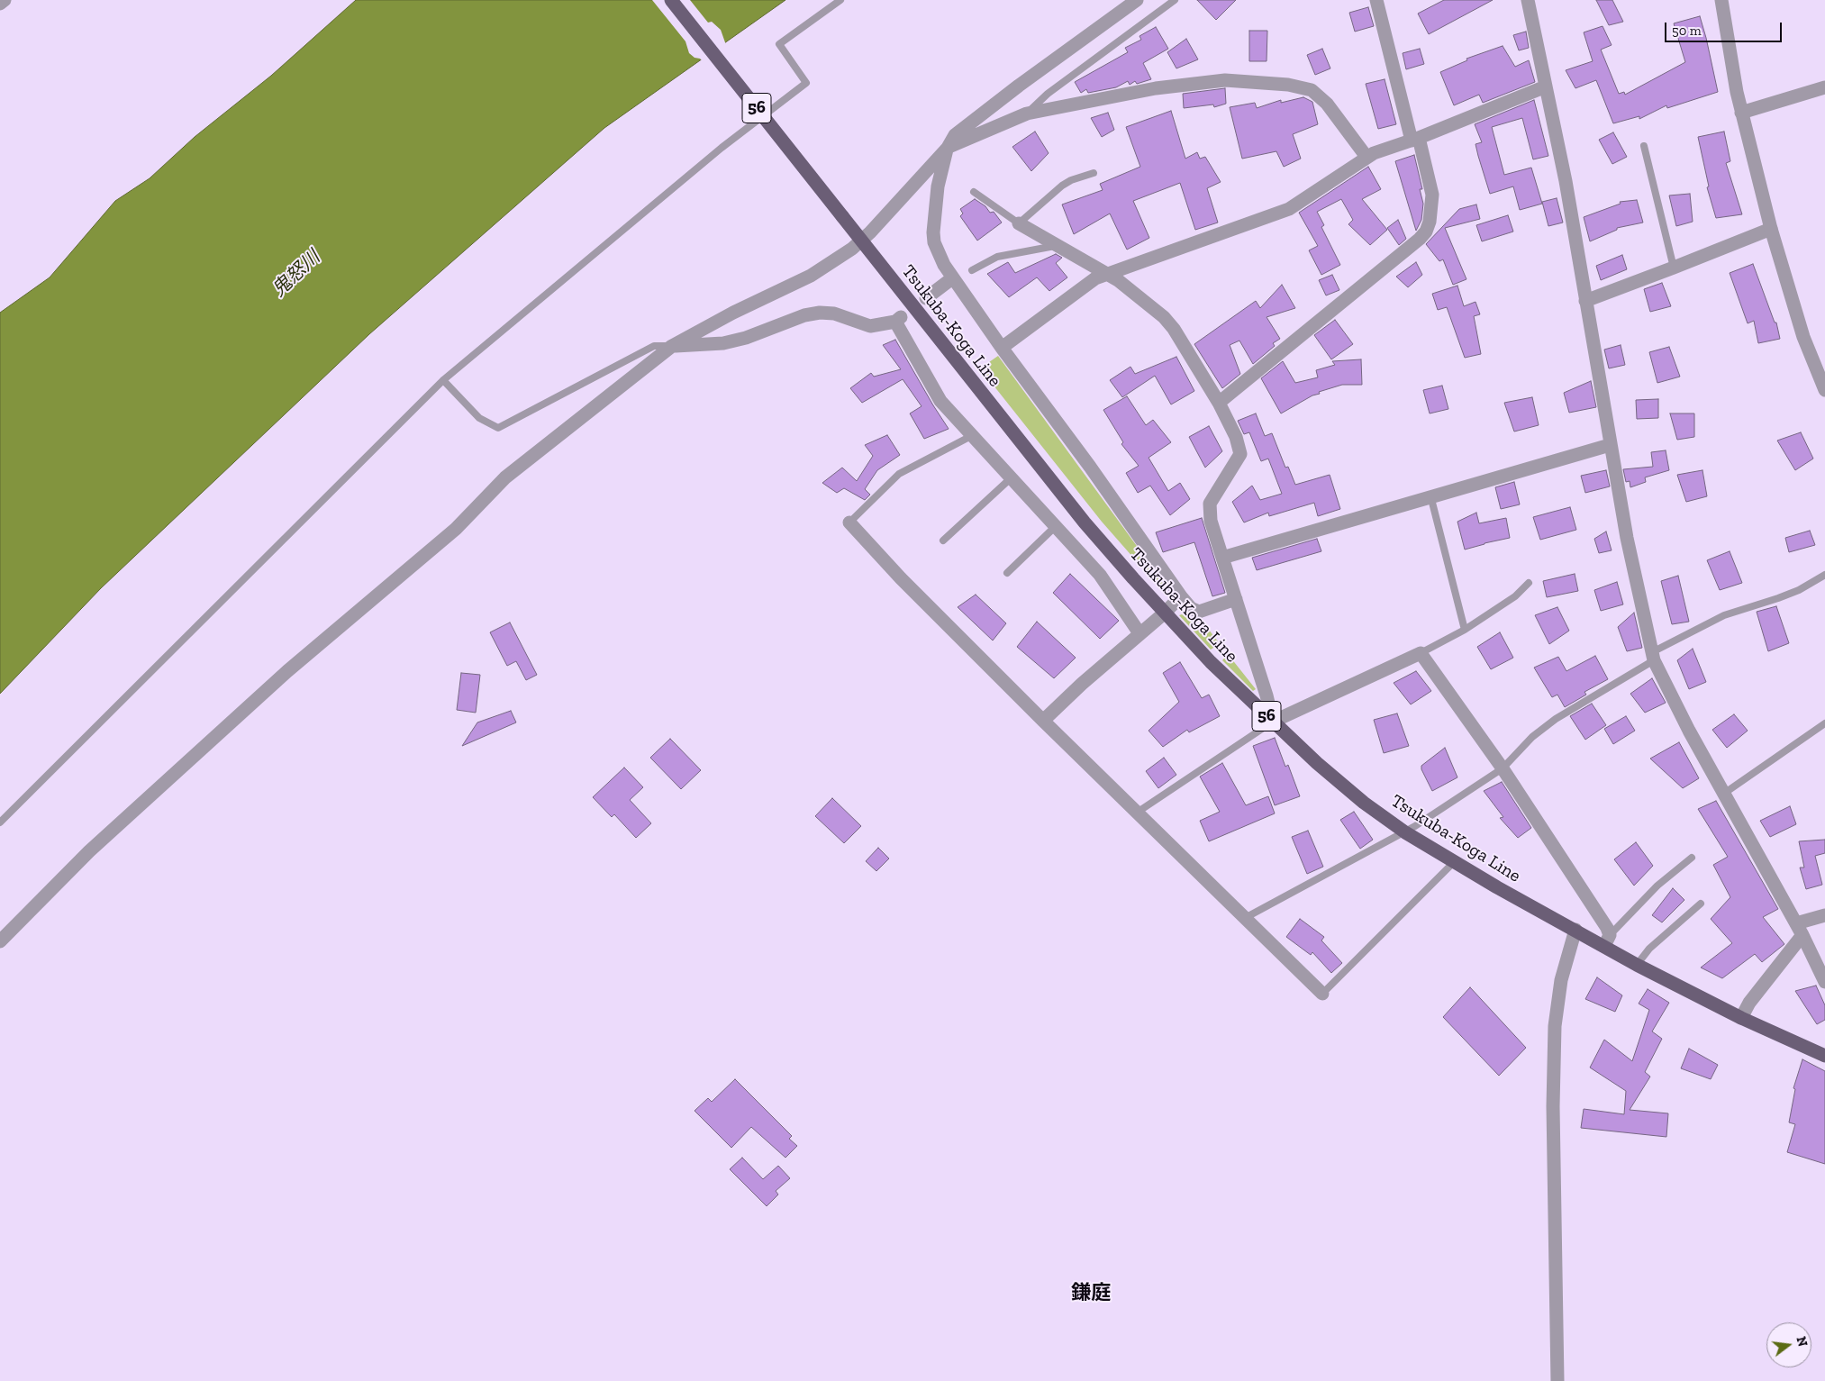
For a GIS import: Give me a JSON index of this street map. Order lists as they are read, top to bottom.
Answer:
{
  "streets": {
    "main road": ["56", "Tsukuba-Koga Line"]
  },
  "districts": ["鎌庭"],
  "water": ["鬼怒川"],
  "scale_bar": "50 m",
  "north": "right"
}
